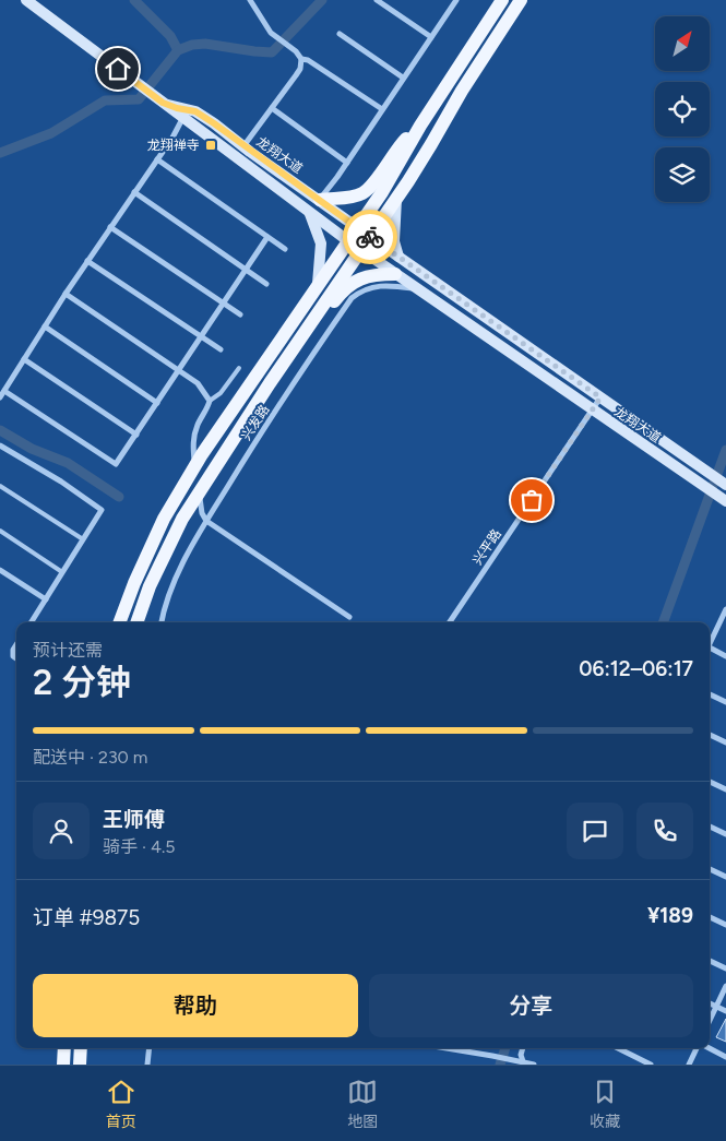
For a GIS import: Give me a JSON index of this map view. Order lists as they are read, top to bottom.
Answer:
{
  "streets": {
    "main road": ["龙翔大道"],
    "street": ["兴发路", "兴平路"]
  },
  "crossings": [
    ["龙翔大道", "兴发路"],
    ["龙翔大道", "兴平路"]
  ],
  "places": {
    "transit": ["龙翔禅寺"]
  },
  "north": "top right",
  "page": {
    "heading": ["2 分钟", "预计还需", "06:12–06:17"],
    "panel": [
      "王师傅",
      "骑手 · 4.5",
      "订单 #9875",
      "¥189"
    ],
    "bar": "配送中 · 230 m",
    "buttons": ["帮助", "分享"],
    "tabs": ["首页", "地图", "收藏"]
  }
}
